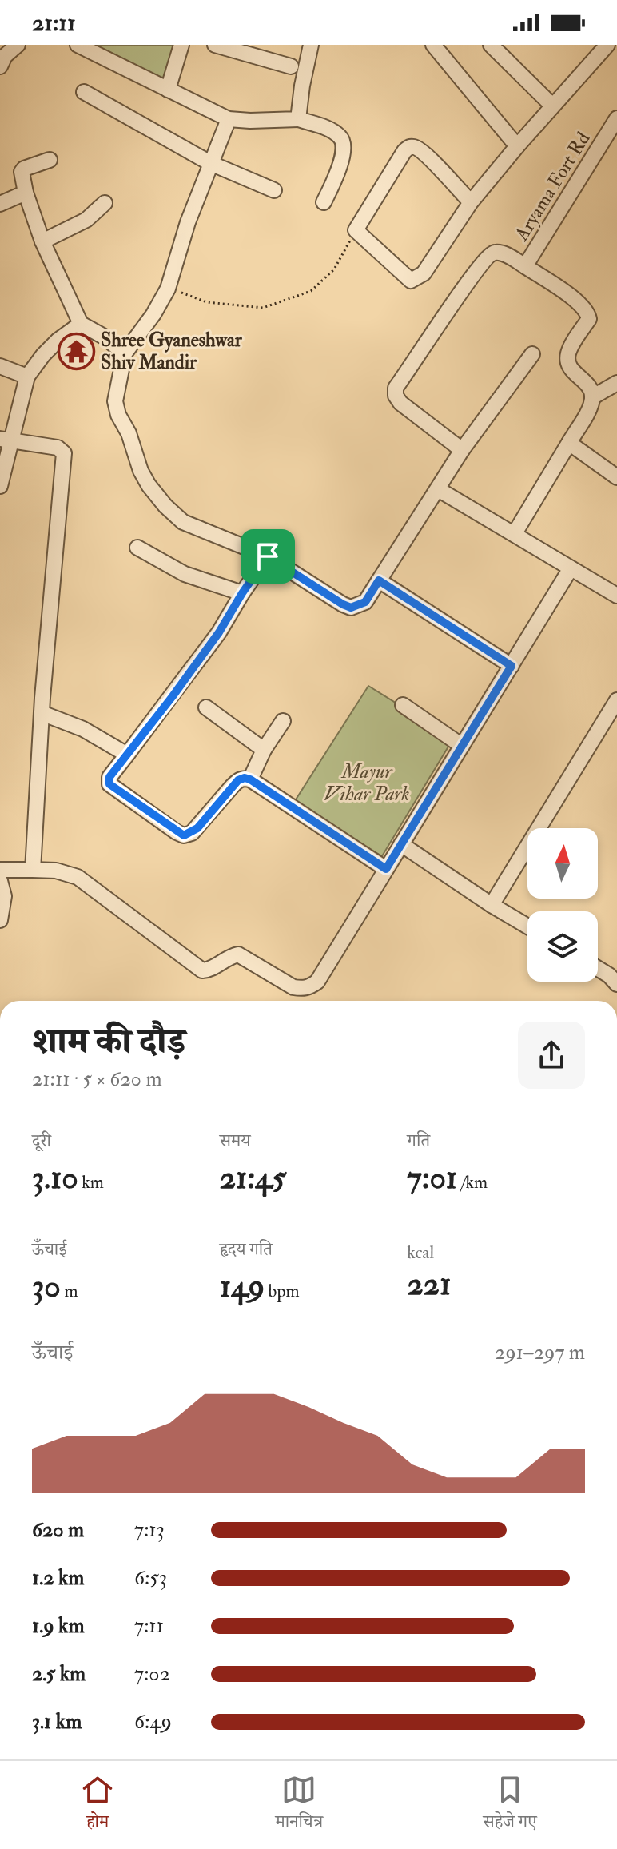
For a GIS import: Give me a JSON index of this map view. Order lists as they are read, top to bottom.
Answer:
{
  "streets": {
    "street": ["Aryama Fort Rd"]
  },
  "parks": ["Mayur Vihar Park"],
  "places": {
    "temple": ["Shree Gyaneshwar Shiv Mandir"]
  },
  "north": "top",
  "page": {
    "status": "21:11",
    "heading": ["शाम की दौड़", "21:11 · 5 × 620 m"],
    "stats": [
      ["दूरी", "3.10 km"],
      ["समय", "21:45"],
      ["गति", "7:01 /km"],
      ["ऊँचाई", "30 m"],
      ["हृदय गति", "149 bpm"],
      ["kcal", "221"]
    ],
    "chart": ["ऊँचाई", "291–297 m"],
    "list": [
      {
        "name": "620 m",
        "note": "7:13"
      },
      {
        "name": "1.2 km",
        "note": "6:53"
      },
      {
        "name": "1.9 km",
        "note": "7:11"
      },
      {
        "name": "2.5 km",
        "note": "7:02"
      },
      {
        "name": "3.1 km",
        "note": "6:49"
      }
    ],
    "tabs": ["होम", "मानचित्र", "सहेजे गए"]
  }
}
